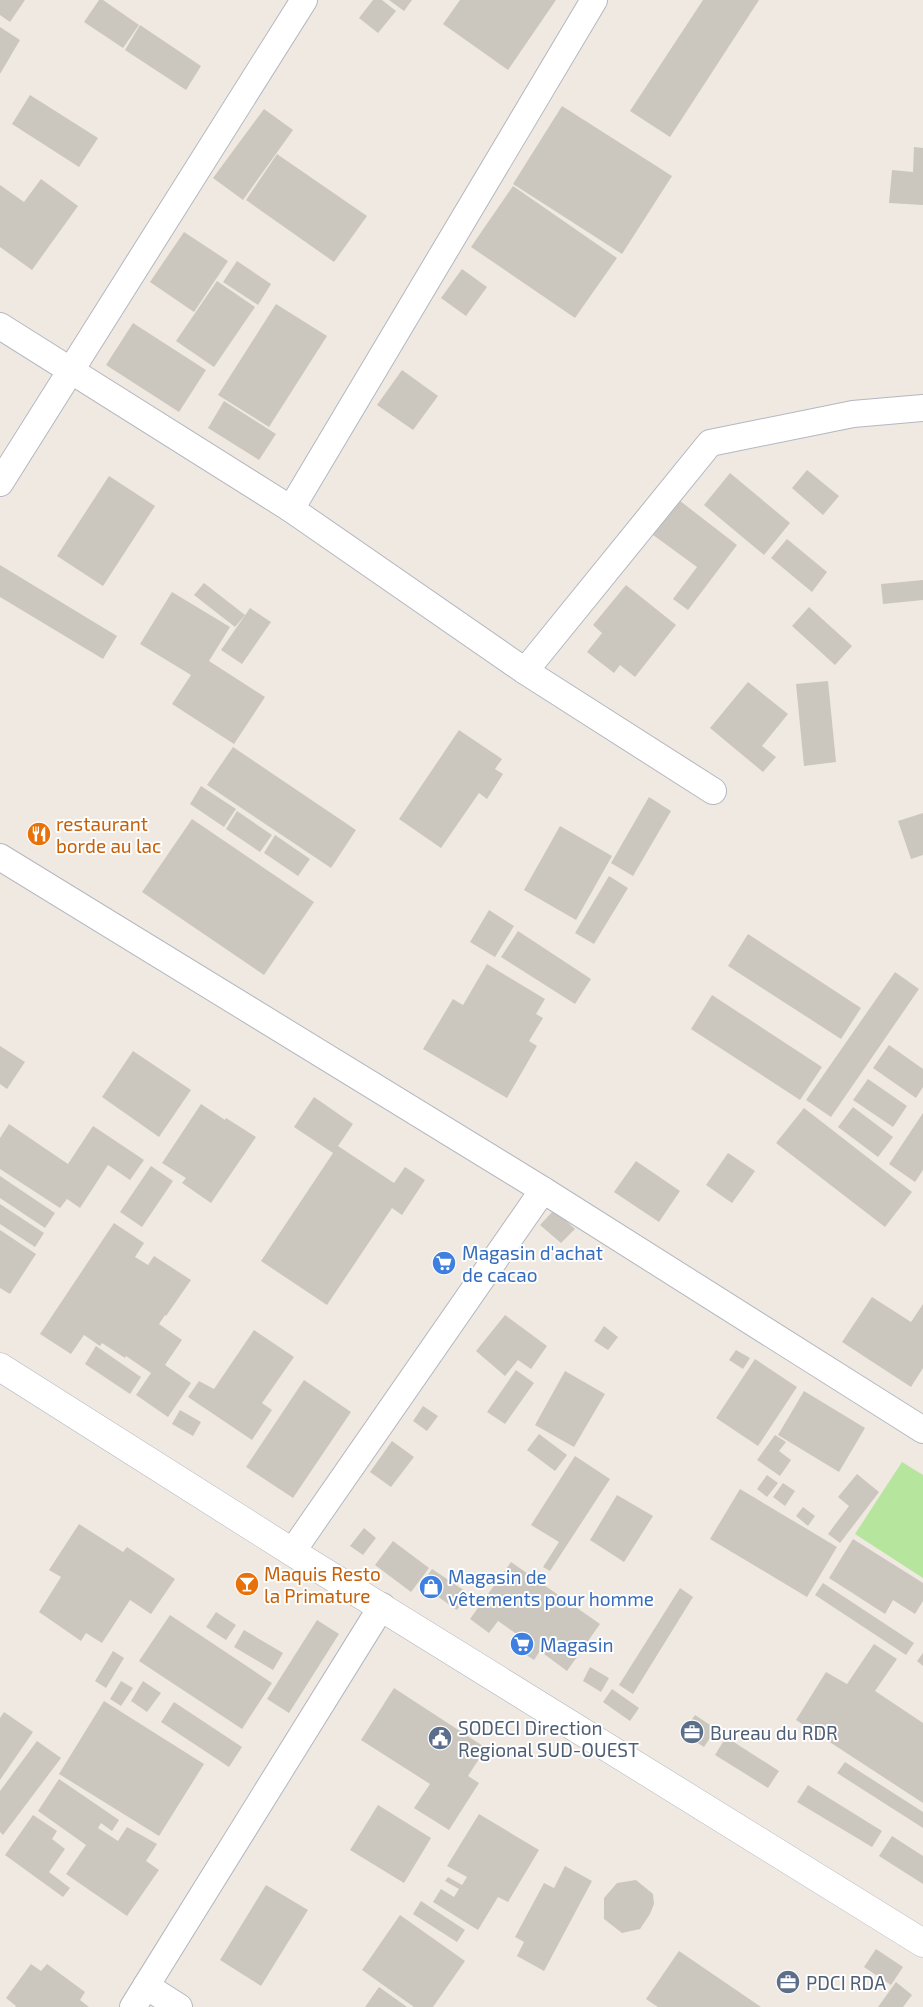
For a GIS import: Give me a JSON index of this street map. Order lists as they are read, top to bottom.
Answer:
{
  "places": {
    "restaurant": ["restaurant borde au lac"],
    "supermarket": ["Magasin d'achat de cacao", "Magasin"],
    "bar": ["Maquis Resto la Primature"],
    "shop": ["Magasin de vêtements pour homme"],
    "office": ["Bureau du RDR", "PDCI RDA"],
    "public building": ["SODECI Direction Regional SUD-OUEST"]
  }
}
